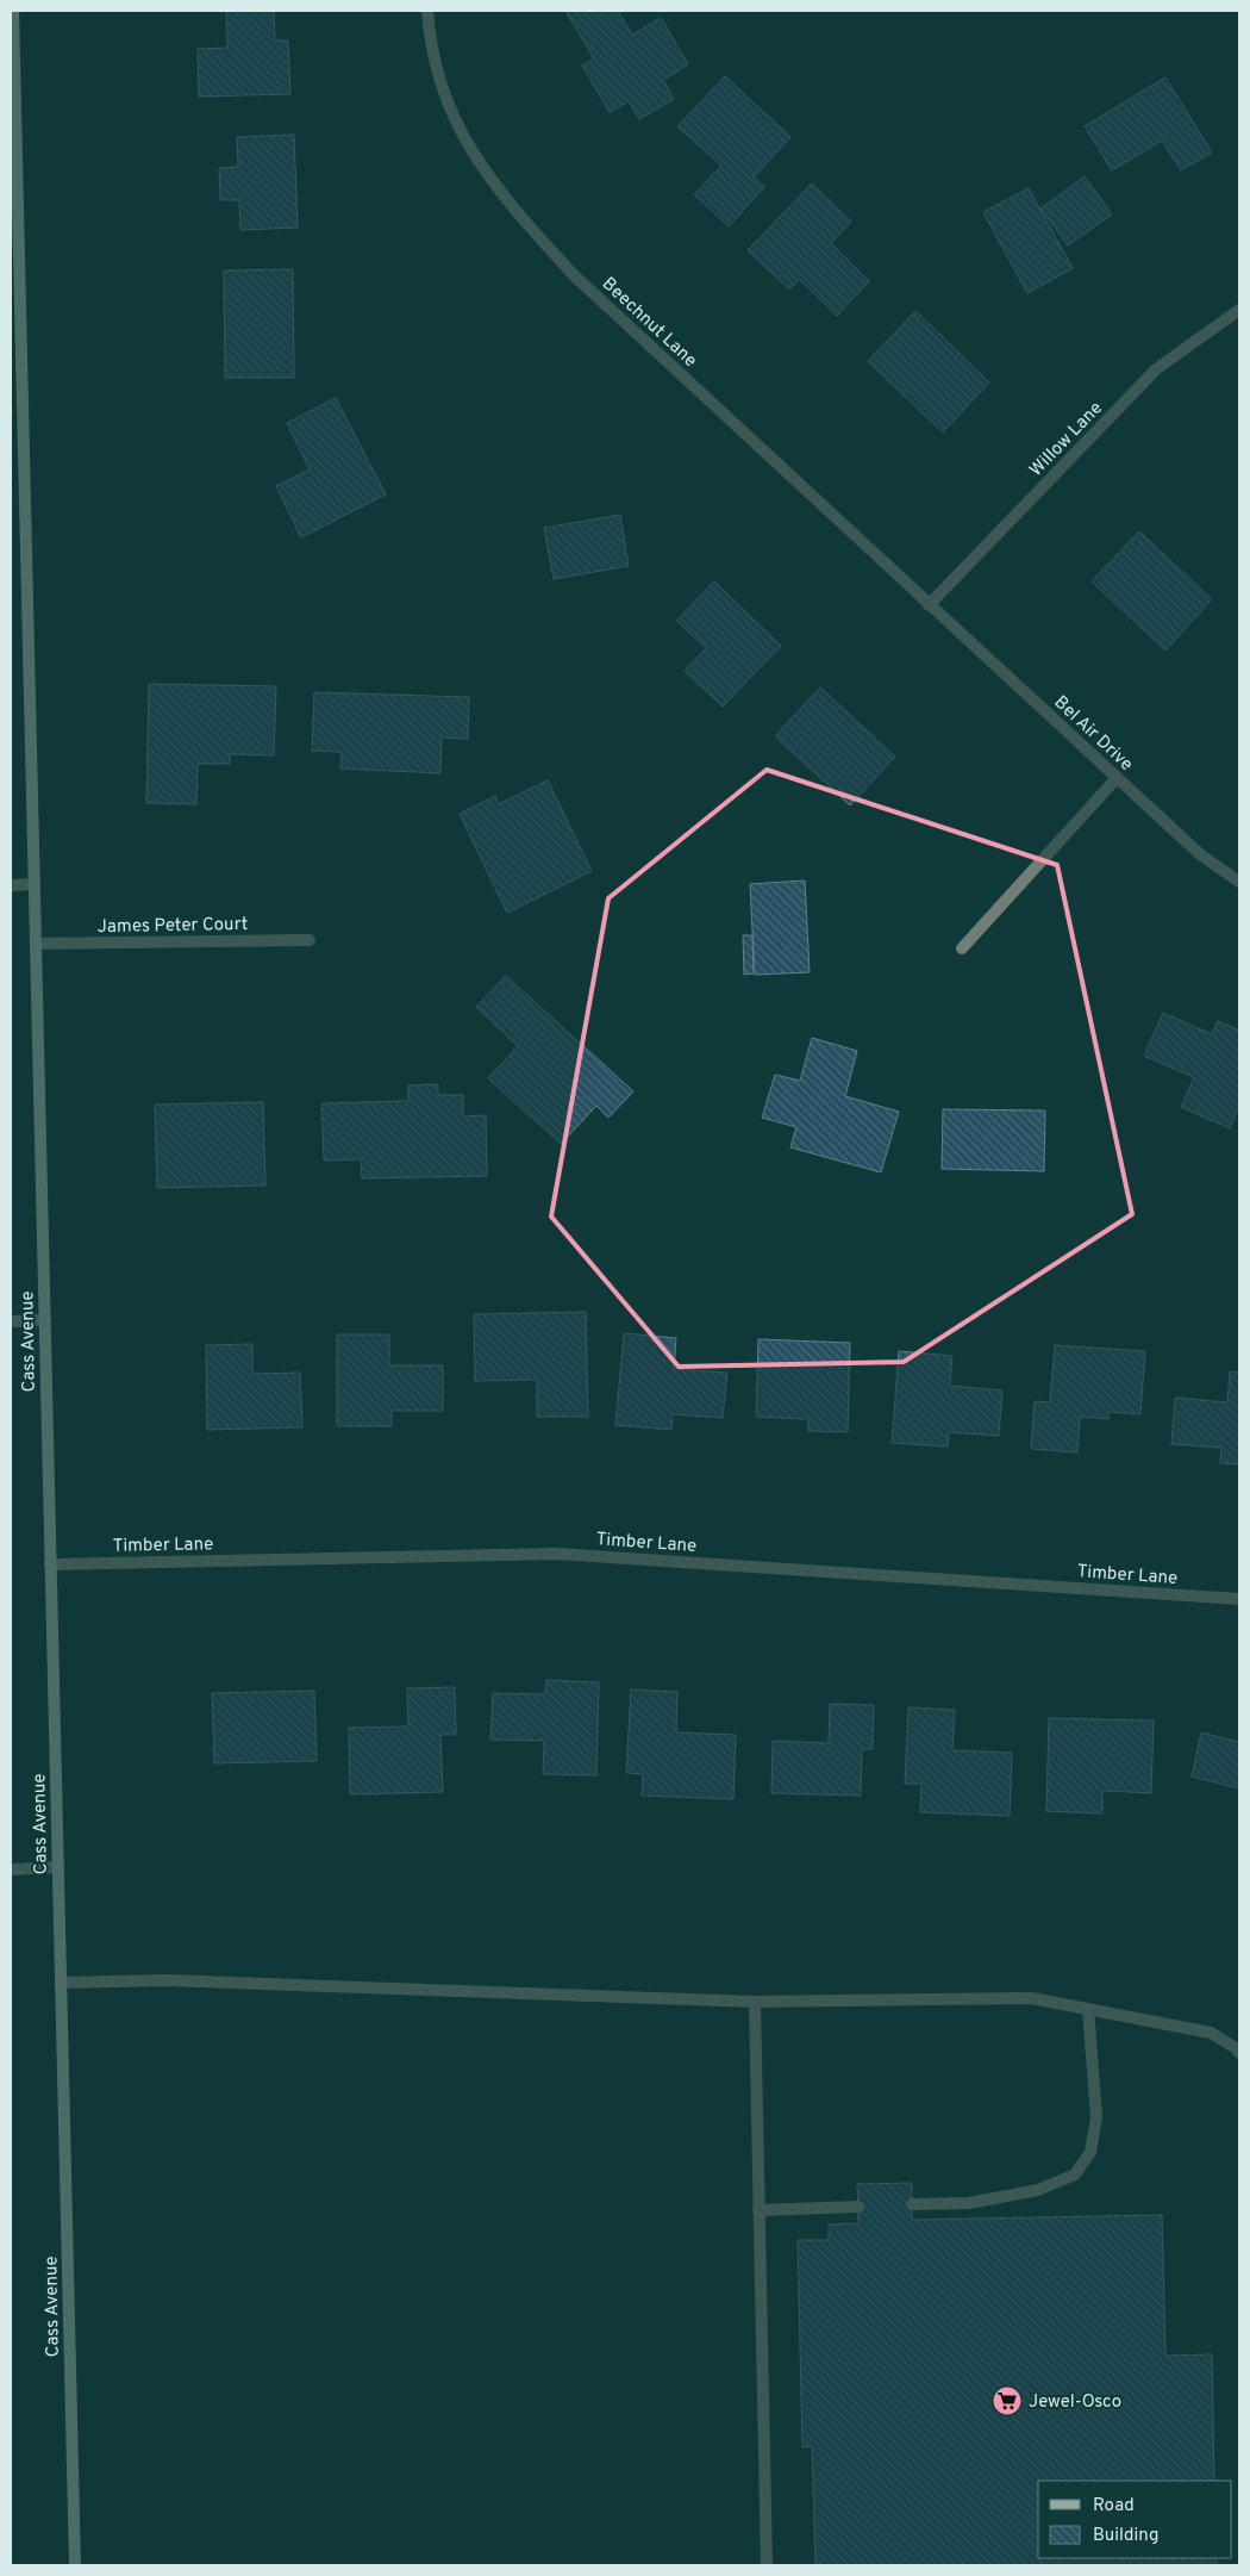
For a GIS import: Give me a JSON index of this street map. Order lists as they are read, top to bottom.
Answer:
{
  "streets": {
    "main road": ["Cass Avenue"],
    "street": [
      "Beechnut Lane",
      "Willow Lane",
      "Bel Air Drive",
      "James Peter Court",
      "Timber Lane"
    ]
  },
  "crossings": [
    ["Beechnut Lane", "Willow Lane"],
    ["Beechnut Lane", "Bel Air Drive"],
    ["Willow Lane", "Bel Air Drive"],
    ["James Peter Court", "Cass Avenue"],
    ["Cass Avenue", "Timber Lane"]
  ],
  "places": {
    "supermarket": ["Jewel-Osco"]
  },
  "legend": ["Road", "Building"]
}
